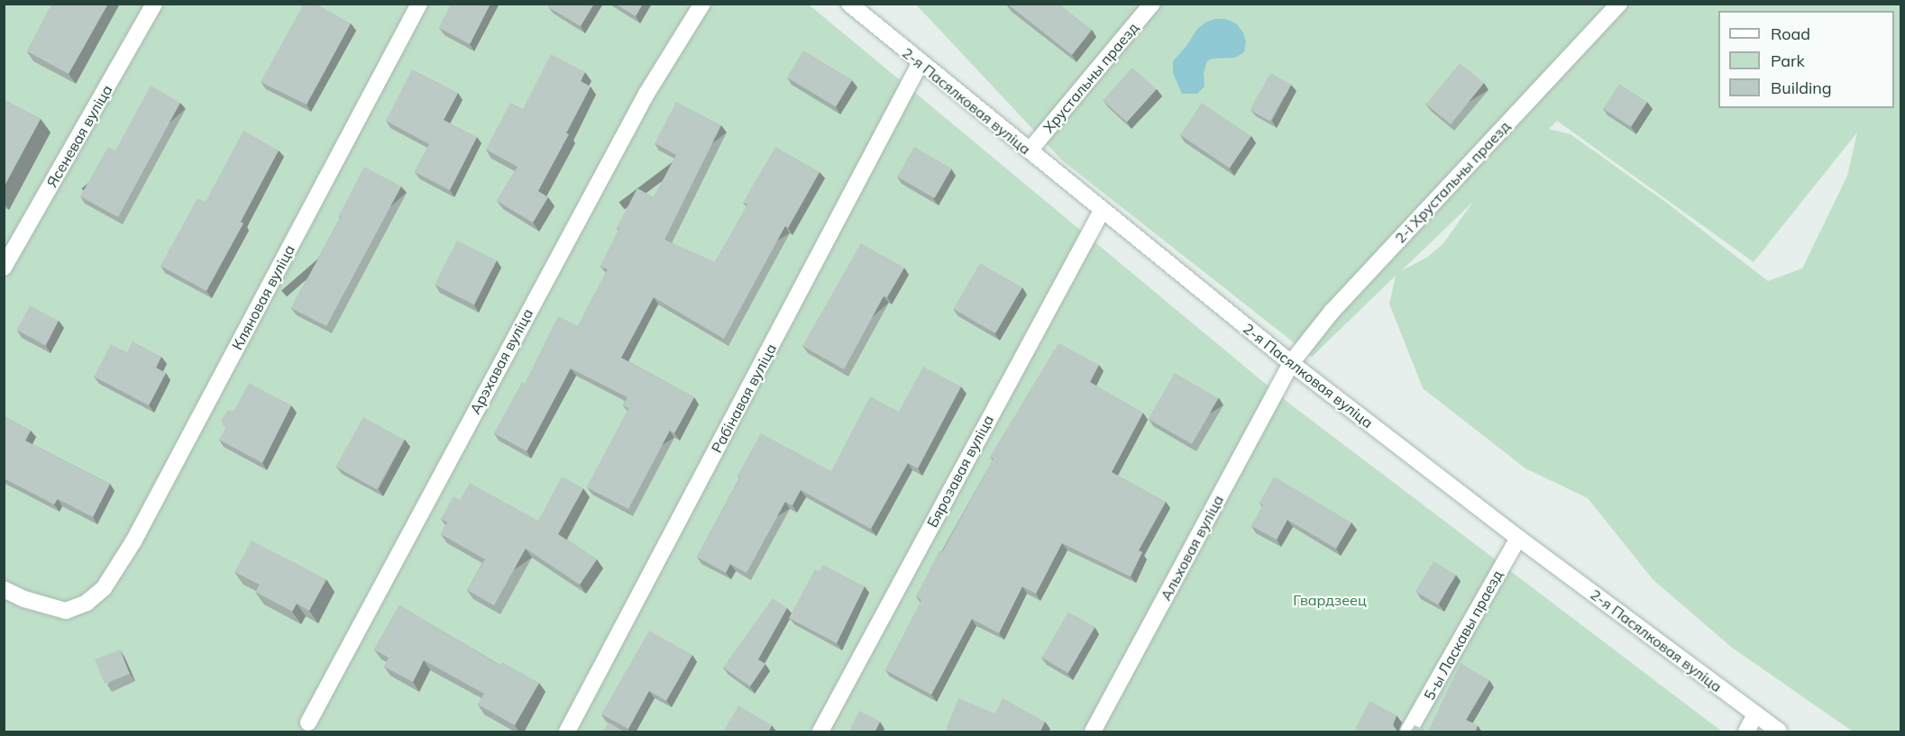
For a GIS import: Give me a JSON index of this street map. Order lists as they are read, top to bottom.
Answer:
{
  "streets": {
    "street": [
      "Хрустальны праезд",
      "2-я Пасялковая вуліца",
      "Ясеневая вуліца",
      "2-і Хрустальны праезд",
      "Кляновая вуліца",
      "Арэхавая вуліца",
      "Рабінавая вуліца",
      "Бярозавая вуліца",
      "Альховая вуліца",
      "5-ы Ласкавы праезд"
    ]
  },
  "crossings": [
    ["Хрустальны праезд", "2-я Пасялковая вуліца"],
    ["2-я Пасялковая вуліца", "2-і Хрустальны праезд"],
    ["2-я Пасялковая вуліца", "Рабінавая вуліца"],
    ["2-я Пасялковая вуліца", "Бярозавая вуліца"],
    ["2-я Пасялковая вуліца", "Альховая вуліца"],
    ["2-я Пасялковая вуліца", "5-ы Ласкавы праезд"],
    ["2-і Хрустальны праезд", "Альховая вуліца"]
  ],
  "parks": ["Гвардзеец"],
  "legend": ["Road", "Park", "Building"]
}
